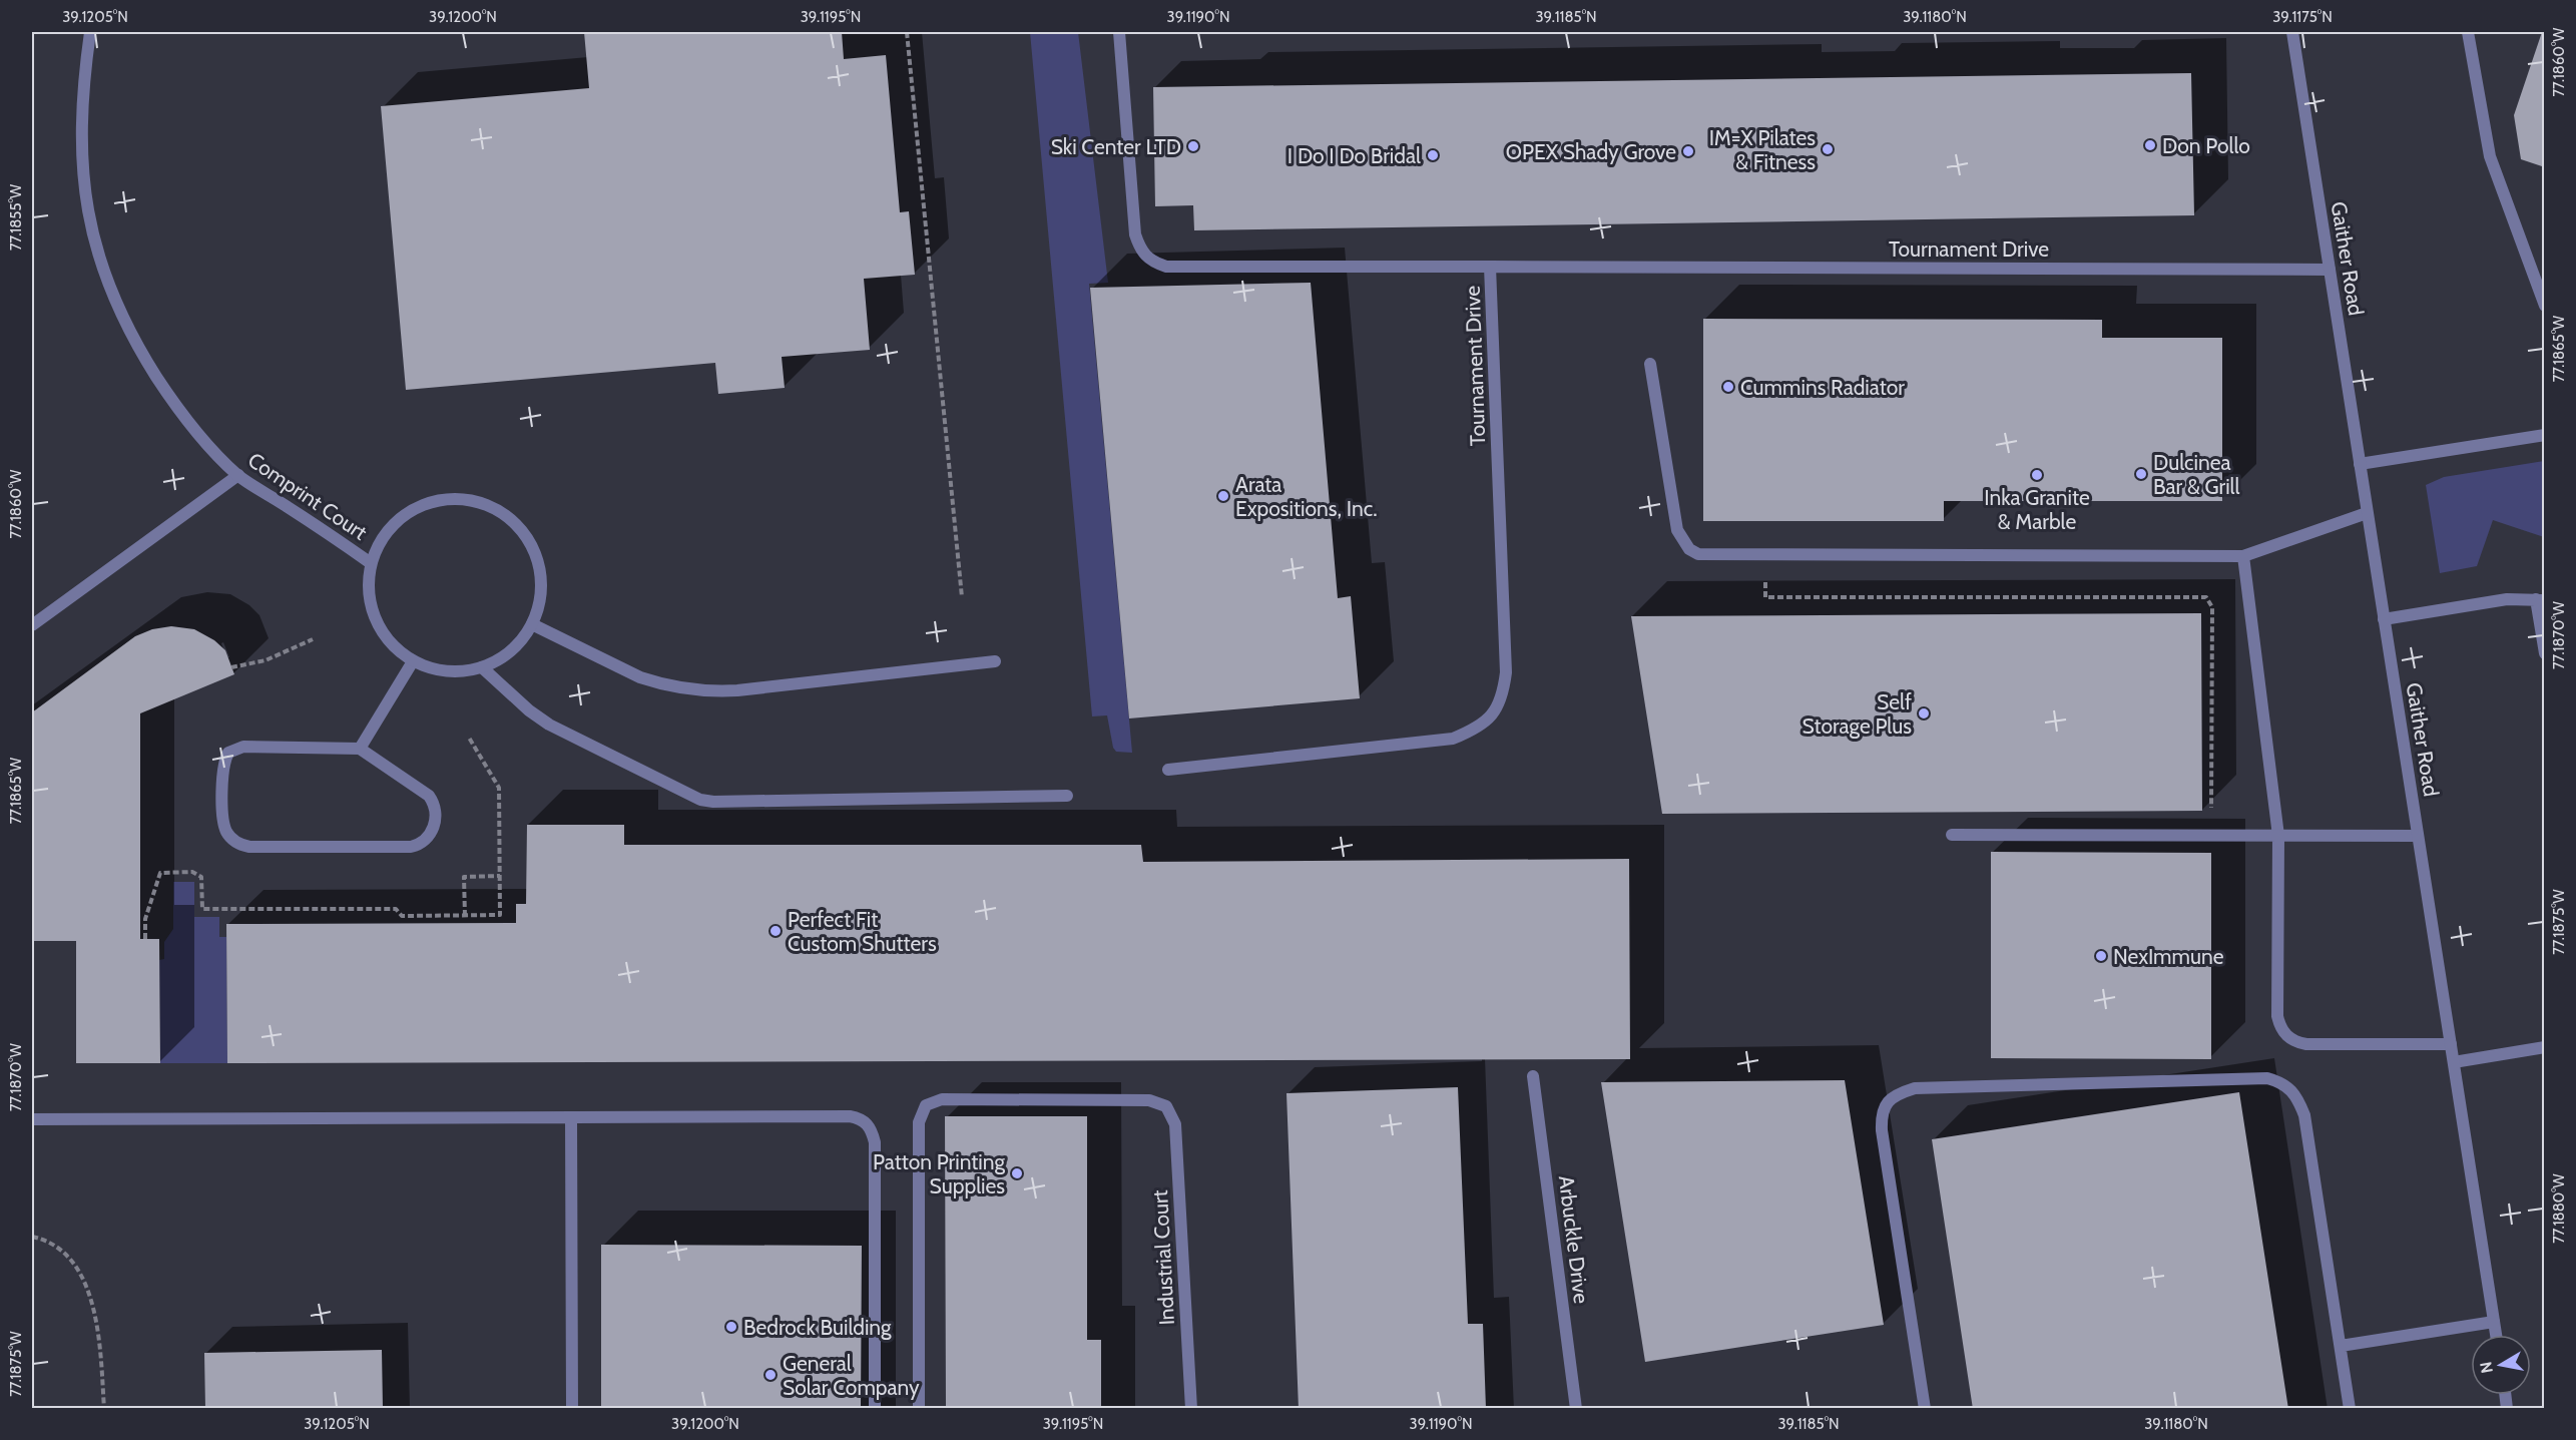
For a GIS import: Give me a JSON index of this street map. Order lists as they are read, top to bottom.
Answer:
{
  "streets": {
    "street": [
      "Tournament Drive",
      "Gaither Road",
      "Comprint Court",
      "Arbuckle Drive",
      "Industrial Court"
    ]
  },
  "crossings": [
    ["Tournament Drive", "Gaither Road"]
  ],
  "places": [
    "Don Pollo",
    "Ski Center LTD",
    "IM=X Pilates & Fitness",
    "OPEX Shady Grove",
    "I Do I Do Bridal",
    "Cummins Radiator",
    "Dulcinea Bar & Grill",
    "Inka Granite & Marble",
    "Arata Expositions, Inc.",
    "Self Storage Plus",
    "Perfect Fit Custom Shutters",
    "NexImmune",
    "Patton Printing Supplies",
    "Bedrock Building",
    "General Solar Company"
  ],
  "north": "left",
  "coordinates": [
    "39.1205°N",
    "39.1200°N",
    "39.1195°N",
    "39.1190°N",
    "39.1185°N",
    "39.1180°N",
    "39.1175°N",
    "77.1860°W",
    "77.1855°W",
    "77.1865°W",
    "77.1870°W",
    "77.1875°W",
    "77.1880°W"
  ]
}
